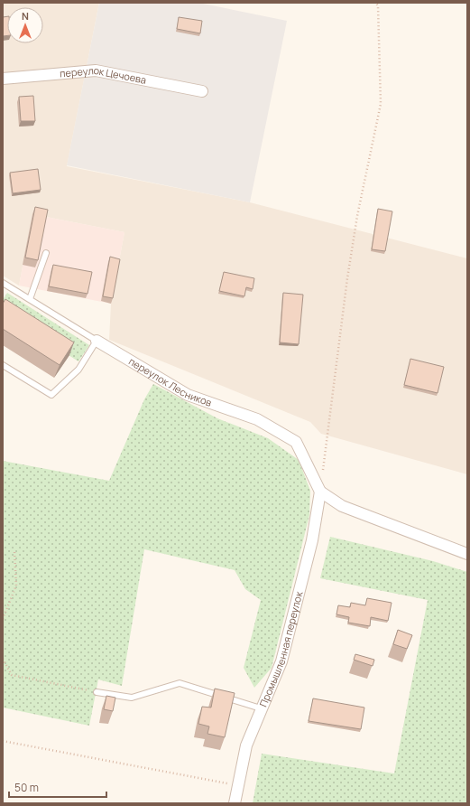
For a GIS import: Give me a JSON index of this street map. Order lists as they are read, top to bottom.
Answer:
{
  "streets": {
    "street": ["переулок Цечоева", "переулок Лесников", "Промышленная переулок"]
  },
  "crossings": [
    ["переулок Лесников", "Промышленная переулок"]
  ],
  "scale_bar": "50 m",
  "north": "top"
}
